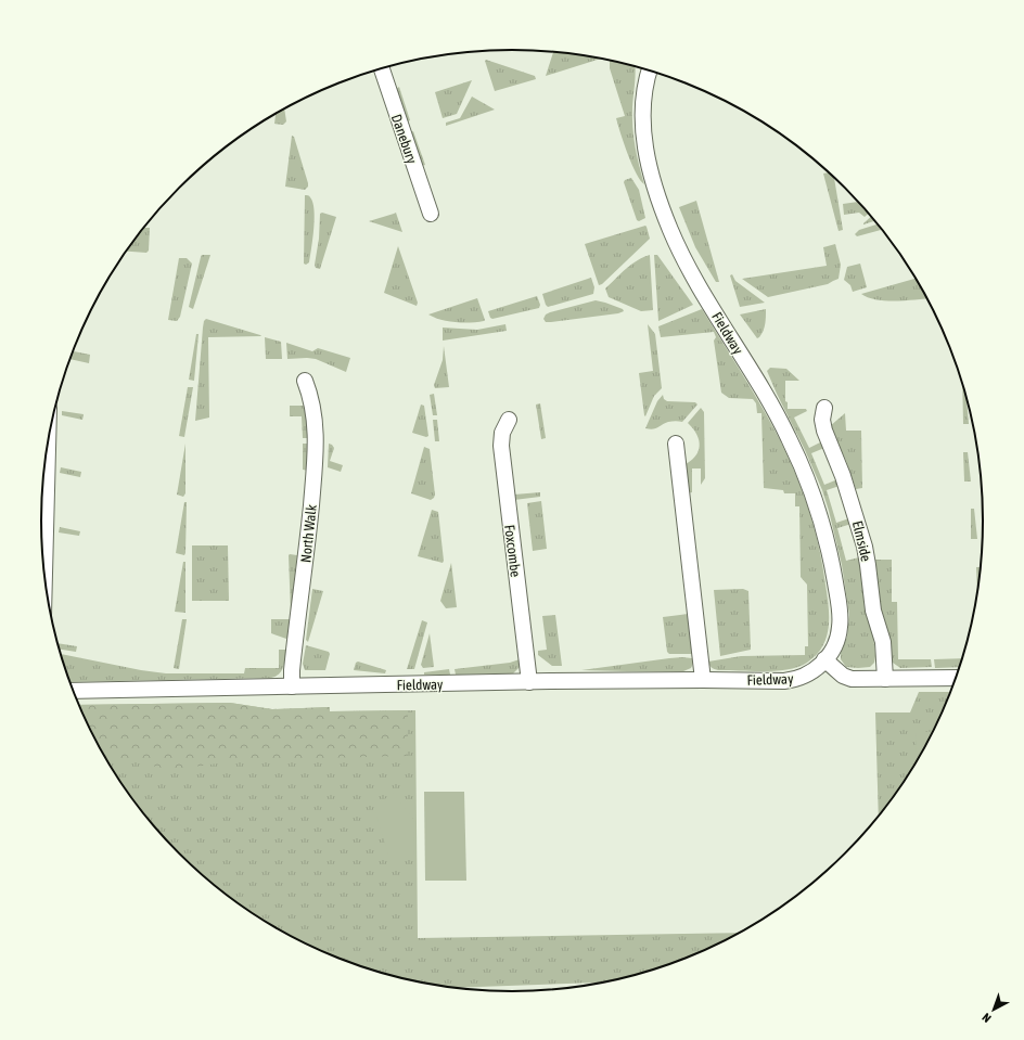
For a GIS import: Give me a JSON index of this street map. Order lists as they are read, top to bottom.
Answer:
{
  "streets": {
    "street": [
      "Danebury",
      "Fieldway",
      "North Walk",
      "Elmside",
      "Foxcombe"
    ]
  },
  "crossings": [
    ["Fieldway", "North Walk"],
    ["Fieldway", "Foxcombe"]
  ],
  "north": "bottom left"
}
